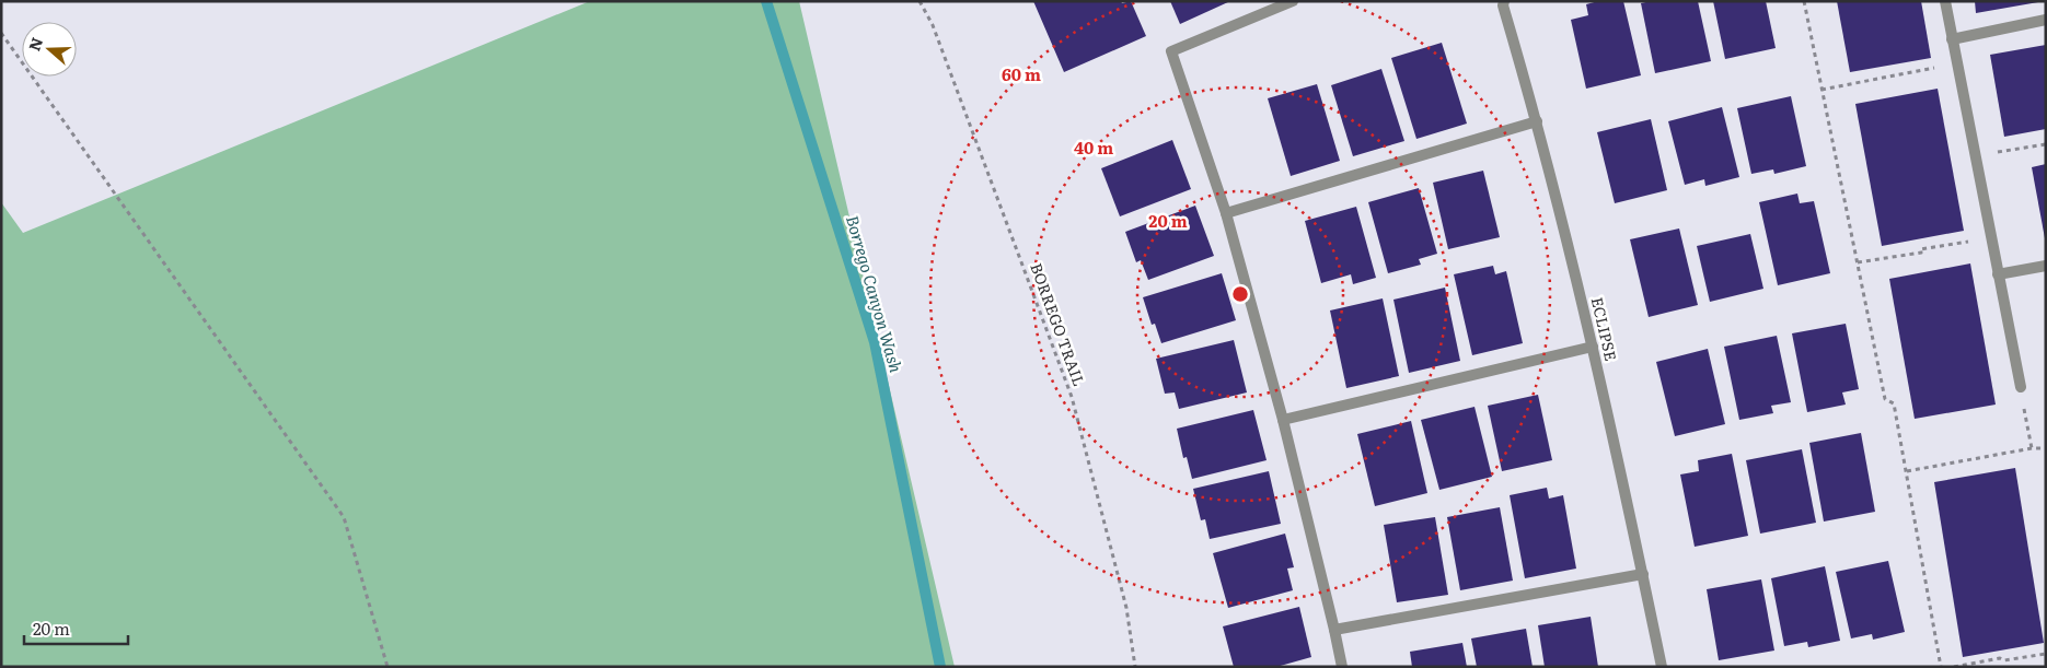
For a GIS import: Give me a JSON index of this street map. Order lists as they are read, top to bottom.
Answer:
{
  "streets": {
    "street": ["ECLIPSE"],
    "path": ["BORREGO TRAIL"]
  },
  "water": ["Borrego Canyon Wash"],
  "scale_bar": "20 m",
  "north": "left",
  "rings": ["60 m", "40 m", "20 m"]
}
